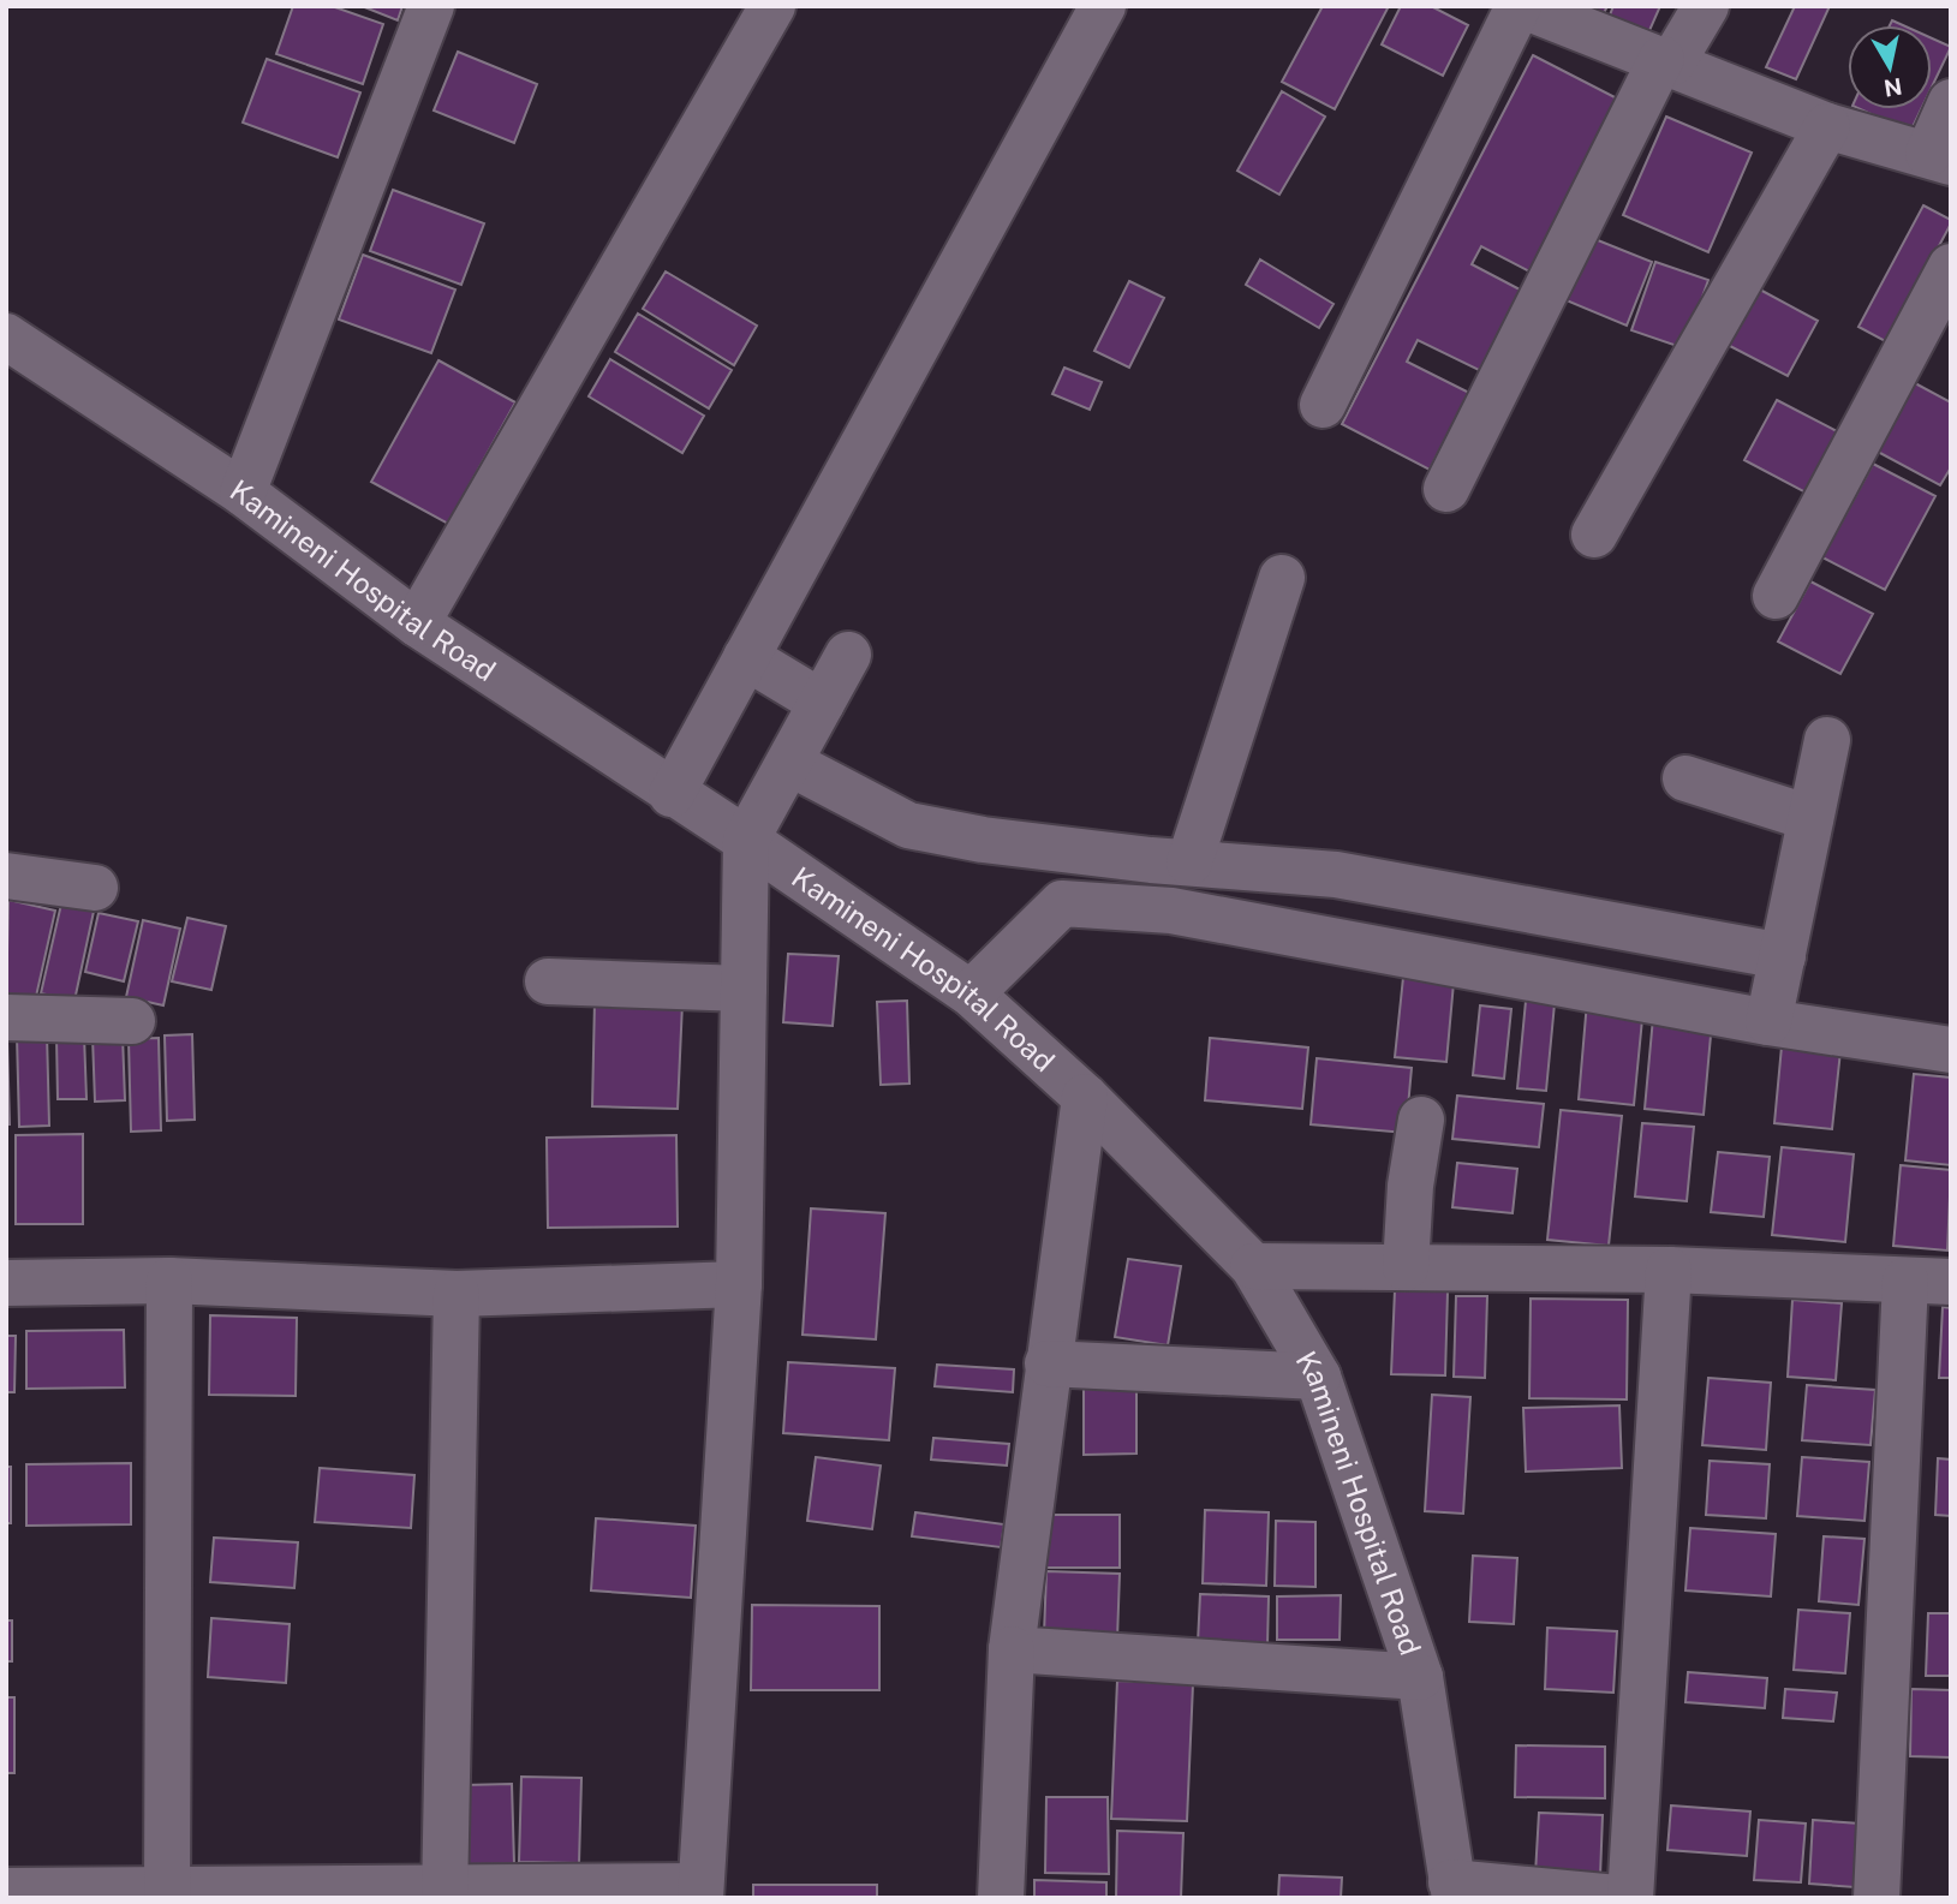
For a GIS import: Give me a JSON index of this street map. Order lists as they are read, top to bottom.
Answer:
{
  "streets": {
    "street": ["Kamineni Hospital Road"]
  },
  "north": "bottom"
}
